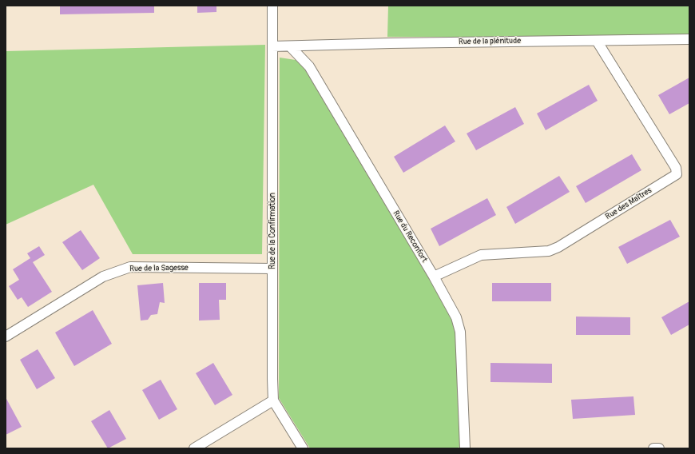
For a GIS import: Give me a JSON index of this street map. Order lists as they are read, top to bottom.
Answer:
{
  "streets": {
    "street": [
      "Rue de la plénitude",
      "Rue des Maîtres",
      "Rue de la Confirmation",
      "Rue du Reconfort",
      "Rue de la Sagesse"
    ]
  },
  "crossings": [
    ["Rue de la plénitude", "Rue des Maîtres"],
    ["Rue de la plénitude", "Rue de la Confirmation"],
    ["Rue de la plénitude", "Rue du Reconfort"],
    ["Rue des Maîtres", "Rue du Reconfort"],
    ["Rue de la Confirmation", "Rue de la Sagesse"]
  ]
}
